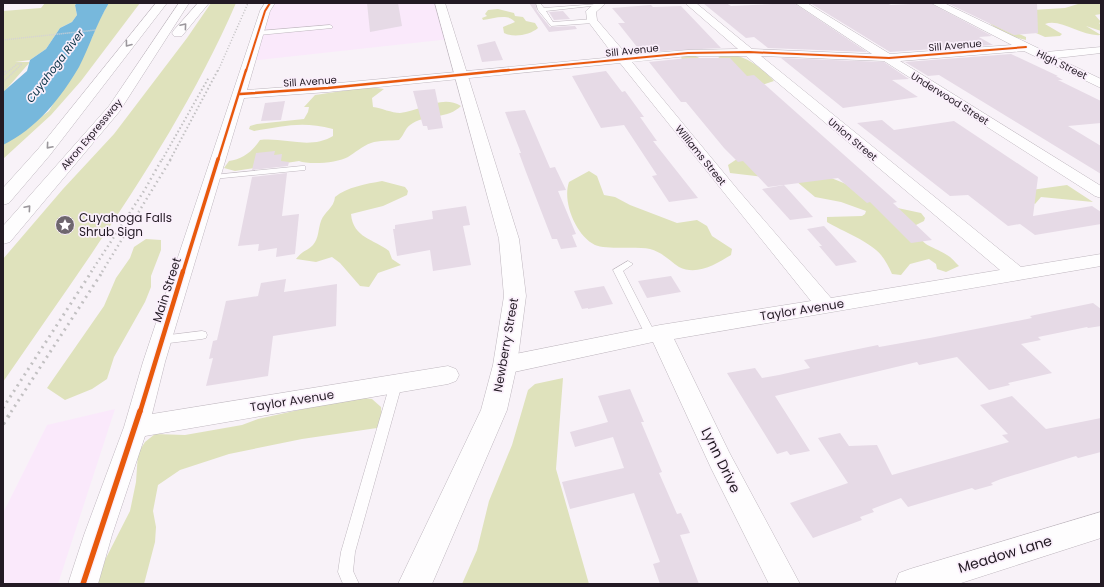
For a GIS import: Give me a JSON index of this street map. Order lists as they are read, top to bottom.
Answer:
{
  "streets": {
    "main road": ["Akron Expressway", "Newberry Street"],
    "street": [
      "Sill Avenue",
      "High Street",
      "Underwood Street",
      "Union Street",
      "Williams Street",
      "Main Street",
      "Taylor Avenue",
      "Lynn Drive",
      "Meadow Lane"
    ]
  },
  "crossings": [
    ["Sill Avenue", "High Street"],
    ["Sill Avenue", "Underwood Street"],
    ["Sill Avenue", "Union Street"],
    ["Sill Avenue", "Williams Street"],
    ["Sill Avenue", "Main Street"],
    ["Sill Avenue", "Newberry Street"],
    ["Union Street", "Taylor Avenue"],
    ["Williams Street", "Taylor Avenue"],
    ["Main Street", "Taylor Avenue"],
    ["Taylor Avenue", "Newberry Street"],
    ["Taylor Avenue", "Lynn Drive"]
  ],
  "water": ["Cuyahoga River"],
  "places": {
    "place": ["Cuyahoga Falls Shrub Sign"]
  }
}
